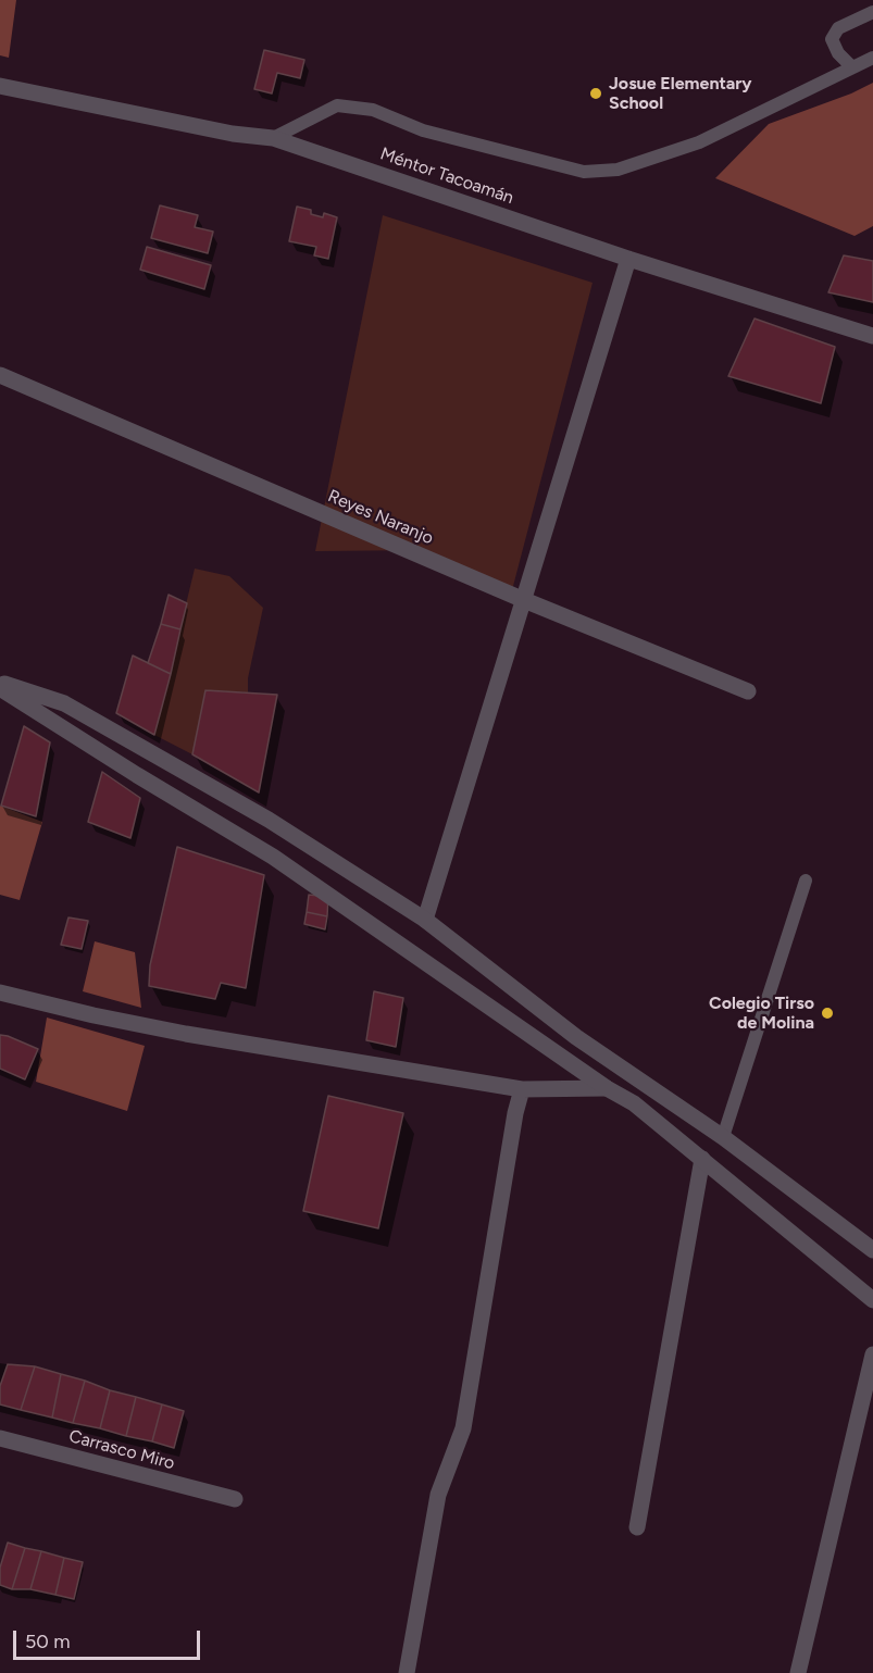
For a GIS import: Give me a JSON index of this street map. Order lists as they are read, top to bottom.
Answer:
{
  "streets": {
    "street": ["Méntor Tacoamán", "Reyes Naranjo", "Carrasco Miro"]
  },
  "places": ["Josue Elementary School", "Colegio Tirso de Molina"],
  "scale_bar": "50 m"
}
